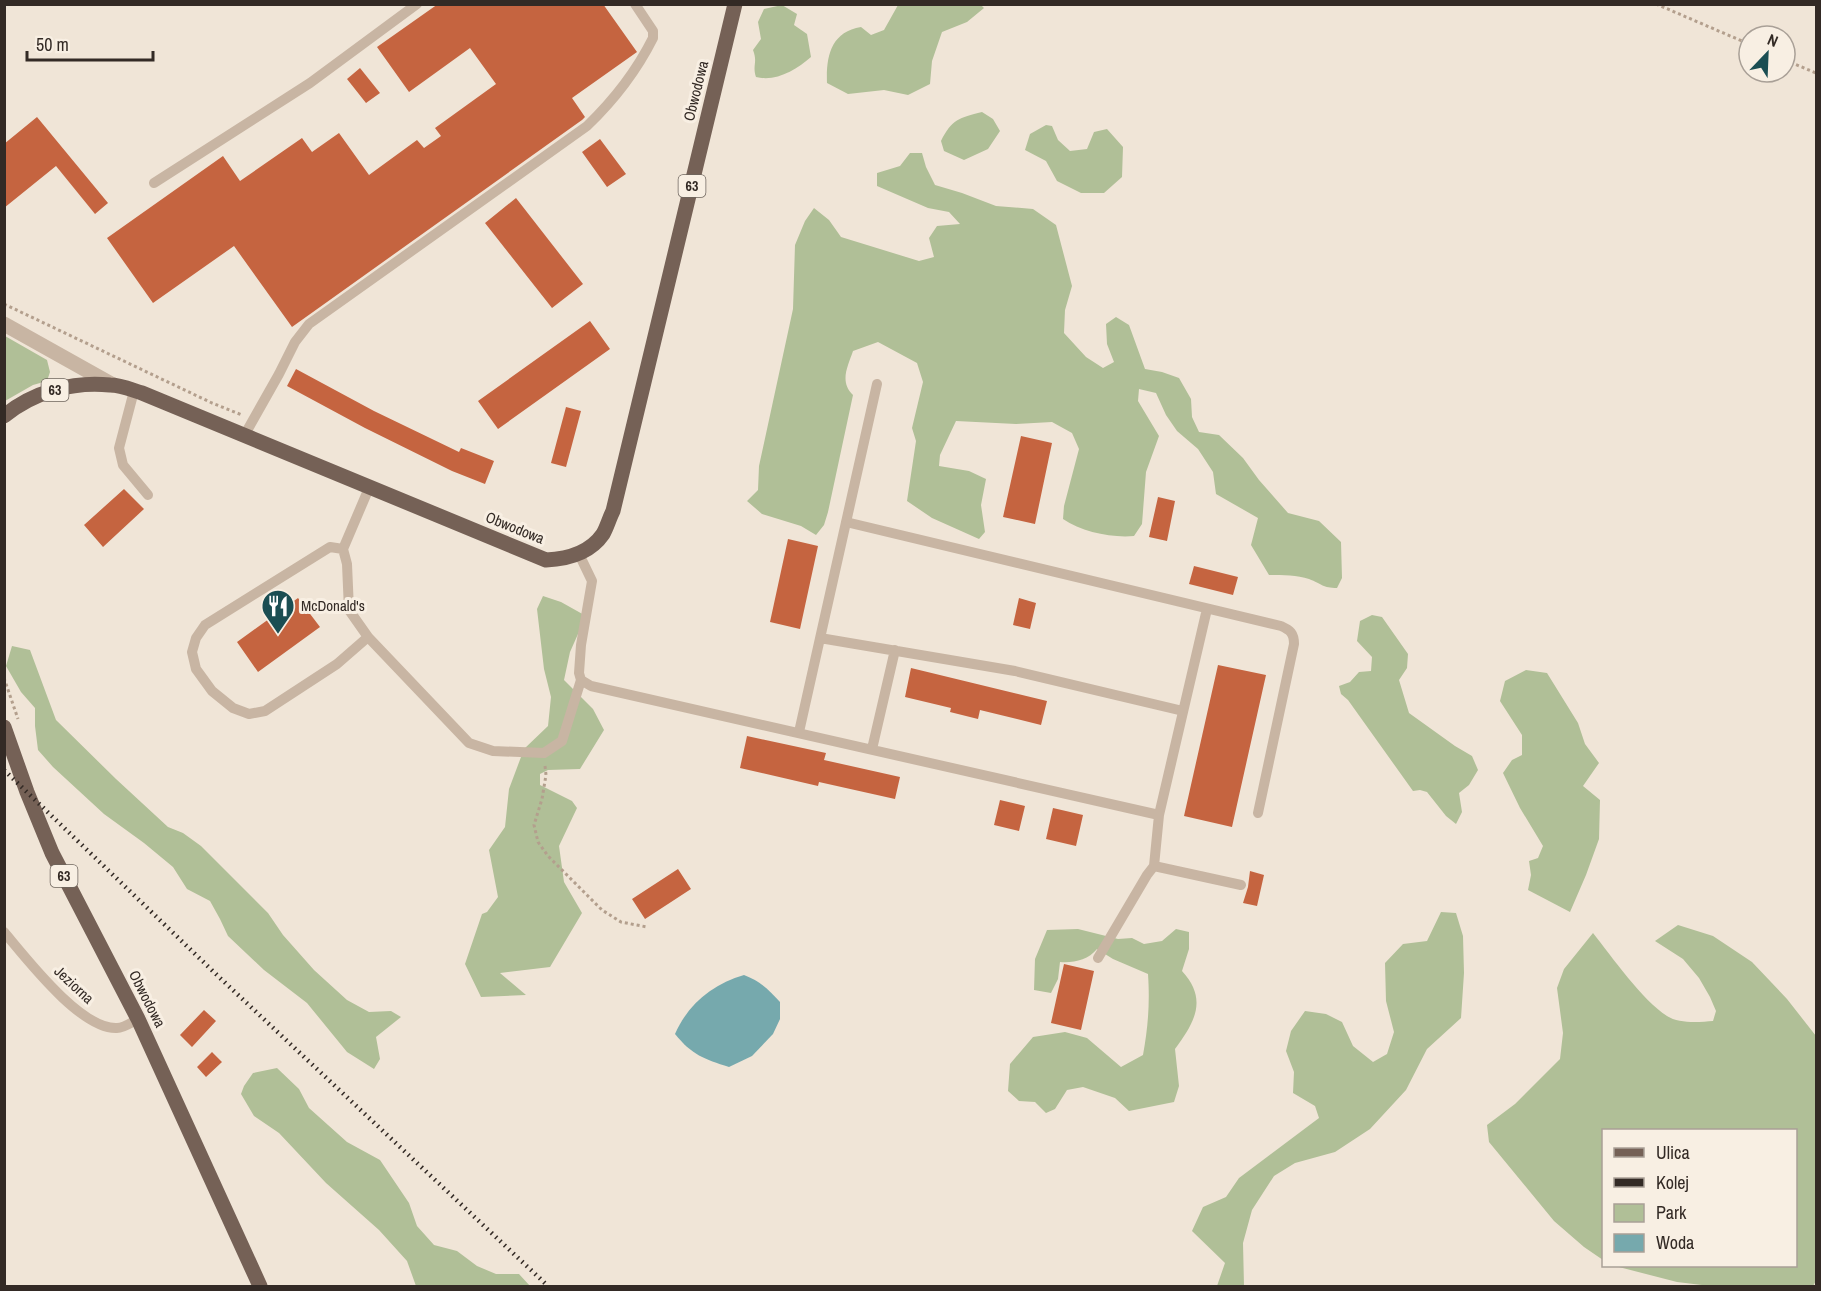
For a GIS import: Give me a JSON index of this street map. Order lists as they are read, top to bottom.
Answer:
{
  "streets": {
    "main road": ["Obwodowa", "63"],
    "lane": ["Jeziorna"]
  },
  "crossings": [
    ["Obwodowa", "Jeziorna"]
  ],
  "places": {
    "restaurant": ["McDonald's"]
  },
  "legend": [
    "Ulica",
    "Kolej",
    "Park",
    "Woda"
  ],
  "scale_bar": "50 m",
  "north": "top right"
}
